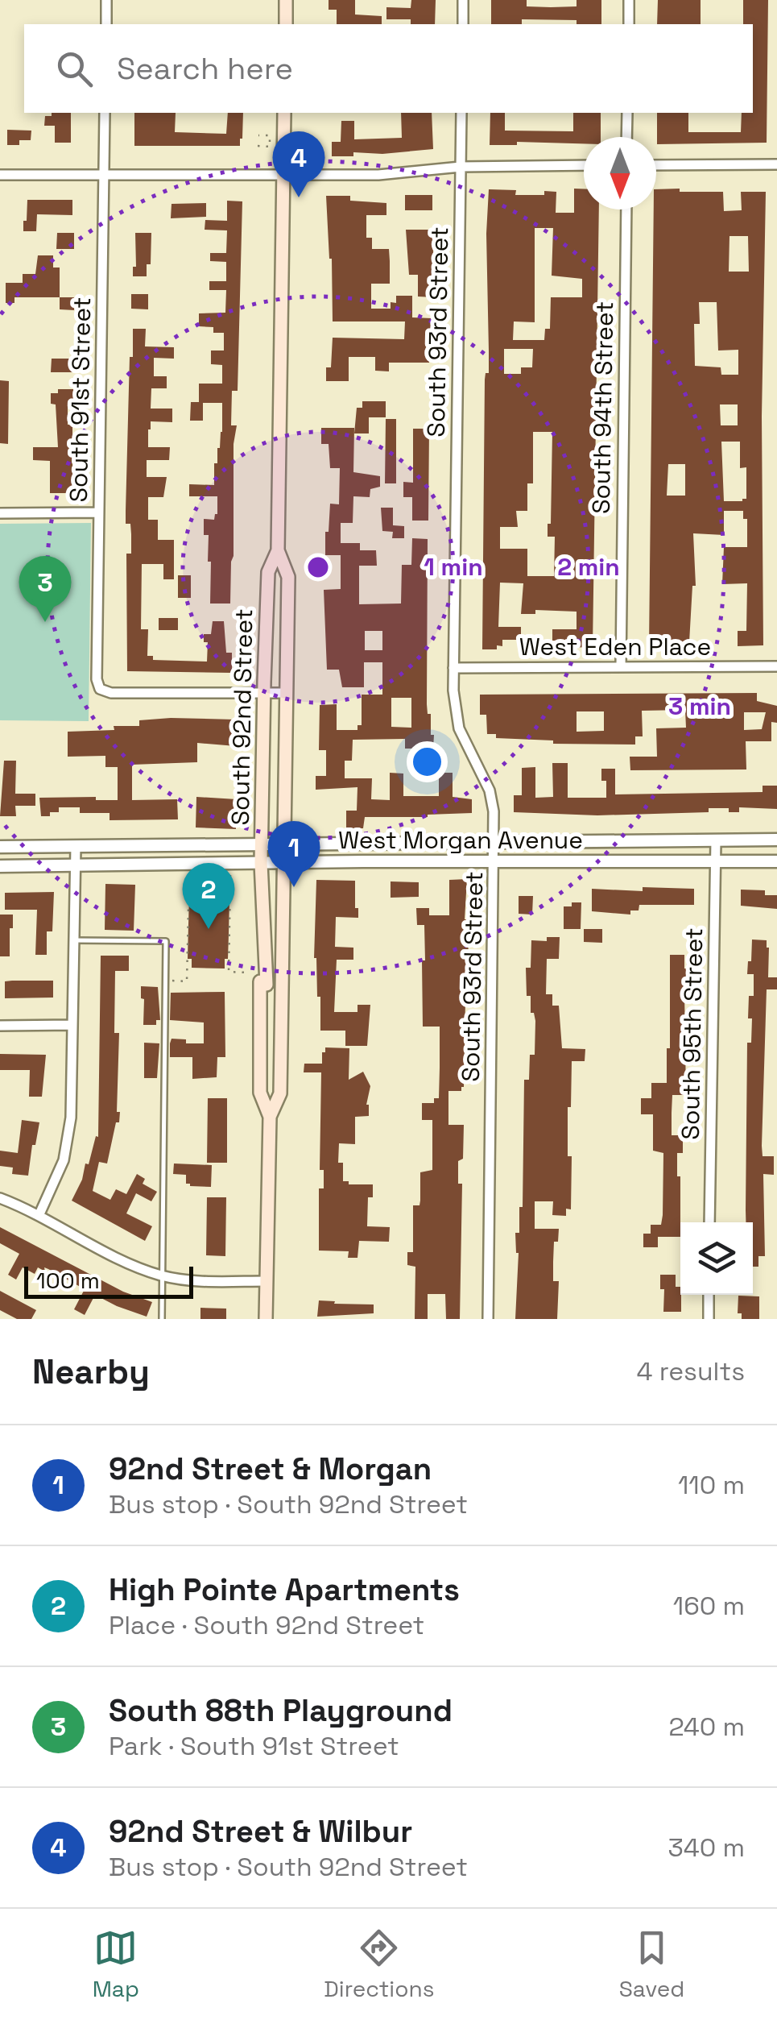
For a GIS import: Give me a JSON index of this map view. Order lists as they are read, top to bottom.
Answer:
{
  "streets": {
    "main road": ["South 92nd Street"],
    "street": [
      "South 93rd Street",
      "South 91st Street",
      "South 94th Street",
      "West Eden Place",
      "West Morgan Avenue",
      "South 95th Street"
    ]
  },
  "crossings": [
    ["South 93rd Street", "West Eden Place"],
    ["South 93rd Street", "West Morgan Avenue"],
    ["South 91st Street", "South 92nd Street"],
    ["South 94th Street", "West Eden Place"],
    ["South 92nd Street", "West Morgan Avenue"],
    ["West Morgan Avenue", "South 95th Street"]
  ],
  "scale_bar": "100 m",
  "north": "bottom",
  "page": {
    "search": "Search here",
    "pins": [
      "4",
      "3",
      "1",
      "2"
    ],
    "scale": "100 m",
    "heading": ["Nearby", "4 results"],
    "list": [
      {
        "mark": "1",
        "name": "92nd Street & Morgan",
        "note": "Bus stop · South 92nd Street",
        "value": "110 m"
      },
      {
        "mark": "2",
        "name": "High Pointe Apartments",
        "note": "Place · South 92nd Street",
        "value": "160 m"
      },
      {
        "mark": "3",
        "name": "South 88th Playground",
        "note": "Park · South 91st Street",
        "value": "240 m"
      },
      {
        "mark": "4",
        "name": "92nd Street & Wilbur",
        "note": "Bus stop · South 92nd Street",
        "value": "340 m"
      }
    ],
    "nav": ["Map", "Directions", "Saved"]
  },
  "rings": ["1 min", "2 min", "3 min"]
}
